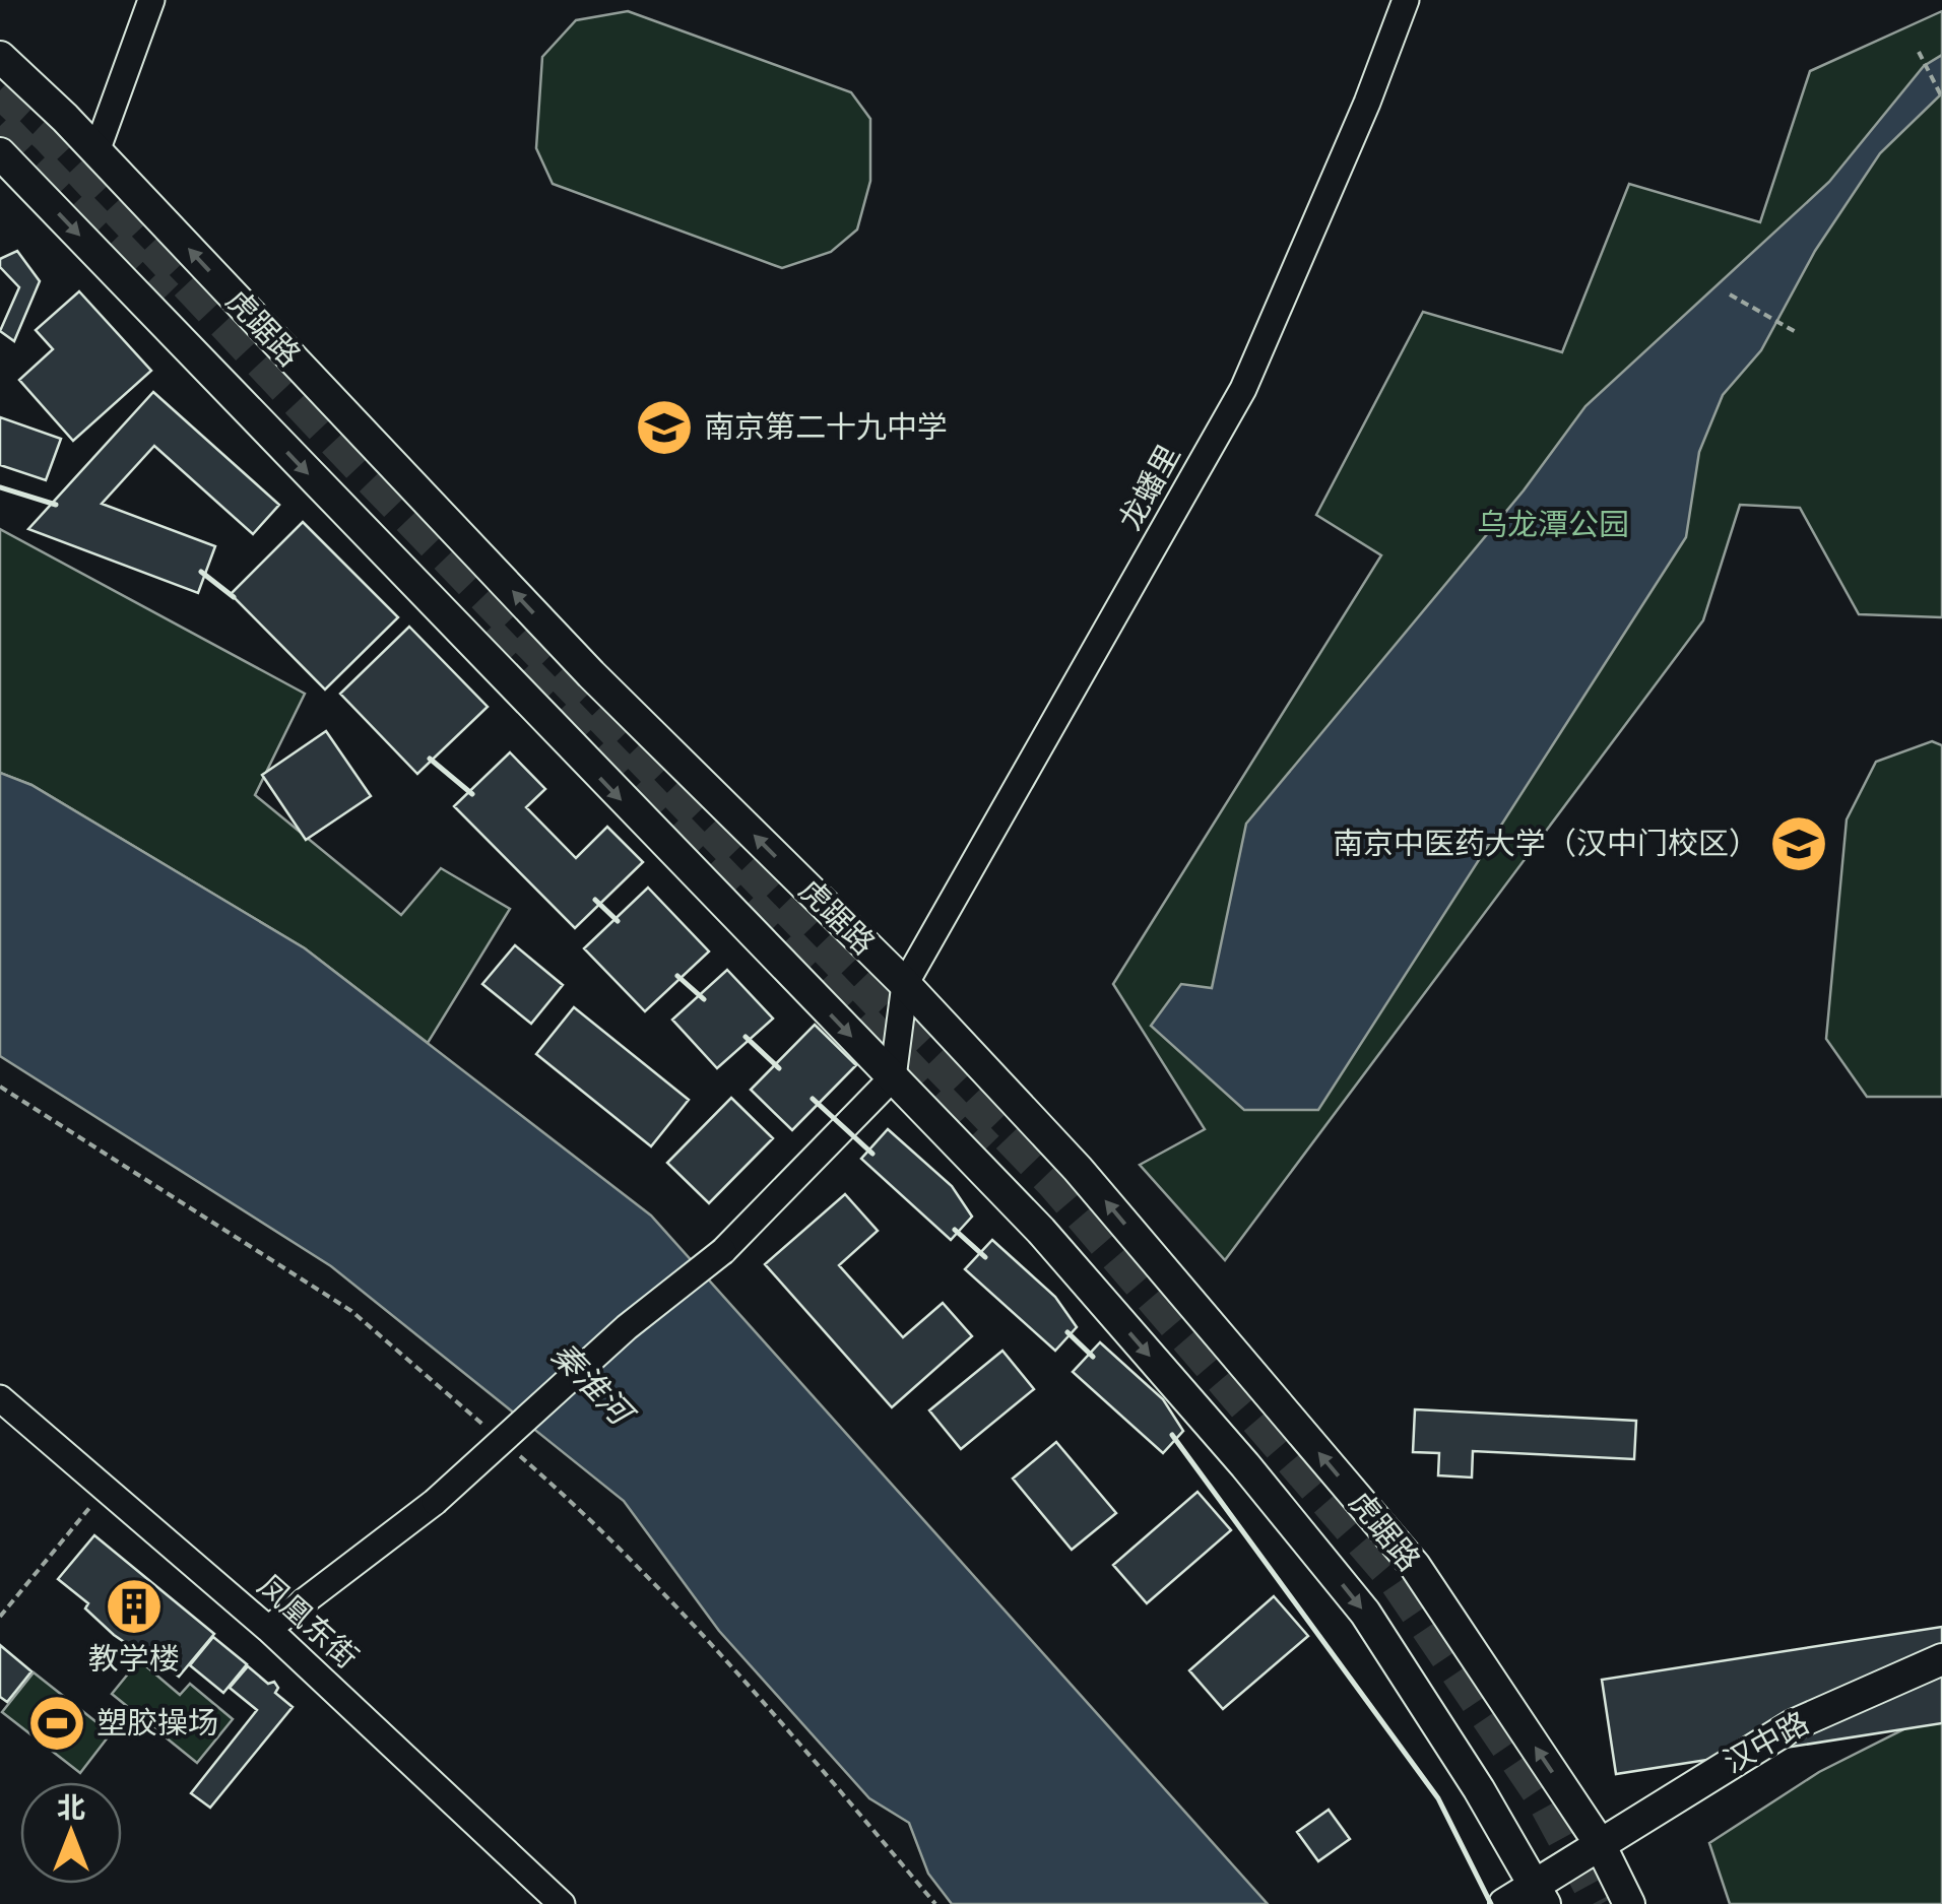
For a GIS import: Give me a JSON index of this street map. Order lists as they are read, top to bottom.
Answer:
{
  "streets": {
    "main road": ["虎踞路", "汉中路"],
    "street": ["龙蟠里", "凤凰东街"]
  },
  "crossings": [
    ["虎踞路", "龙蟠里"],
    ["虎踞路", "汉中路"]
  ],
  "water": ["秦淮河"],
  "parks": ["乌龙潭公园"],
  "places": {
    "school or university": ["南京第二十九中学", "南京中医药大学（汉中门校区）"],
    "building": ["教学楼"],
    "sports": ["塑胶操场"]
  },
  "north": "top"
}
